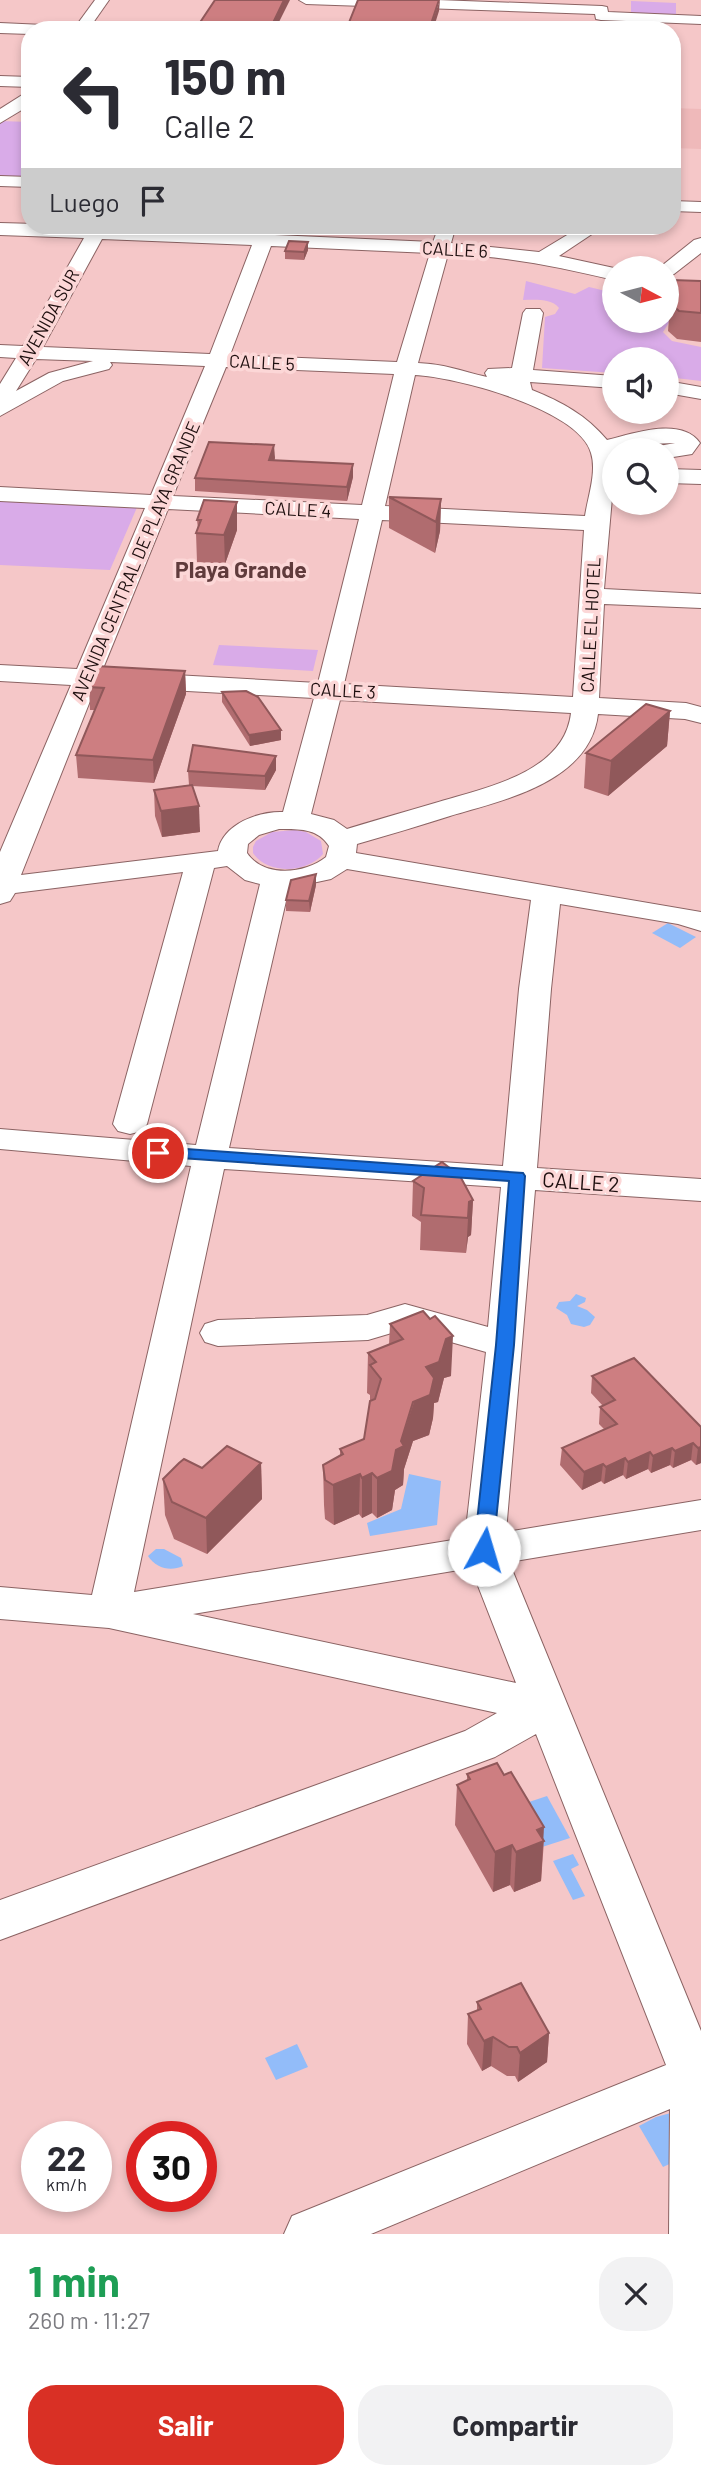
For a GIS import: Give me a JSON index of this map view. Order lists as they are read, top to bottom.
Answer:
{
  "streets": {
    "street": [
      "CALLE 6",
      "AVENIDA SUR",
      "CALLE 5",
      "CALLE 4",
      "AVENIDA CENTRAL DE PLAYA GRANDE",
      "CALLE EL HOTEL",
      "CALLE 3",
      "CALLE 2"
    ]
  },
  "crossings": [
    ["AVENIDA SUR", "CALLE 5"],
    ["CALLE 5", "AVENIDA CENTRAL DE PLAYA GRANDE"],
    ["CALLE 4", "AVENIDA CENTRAL DE PLAYA GRANDE"],
    ["CALLE 4", "CALLE EL HOTEL"],
    ["AVENIDA CENTRAL DE PLAYA GRANDE", "CALLE 3"],
    ["CALLE EL HOTEL", "CALLE 3"]
  ],
  "districts": ["Playa Grande"],
  "north": "right",
  "page": {
    "turn": ["150 m", "Calle 2"],
    "then": "Luego",
    "speed": "22 km/h",
    "limit": "30",
    "heading": ["1 min", "260 m · 11:27"],
    "buttons": ["Salir", "Compartir"]
  }
}
